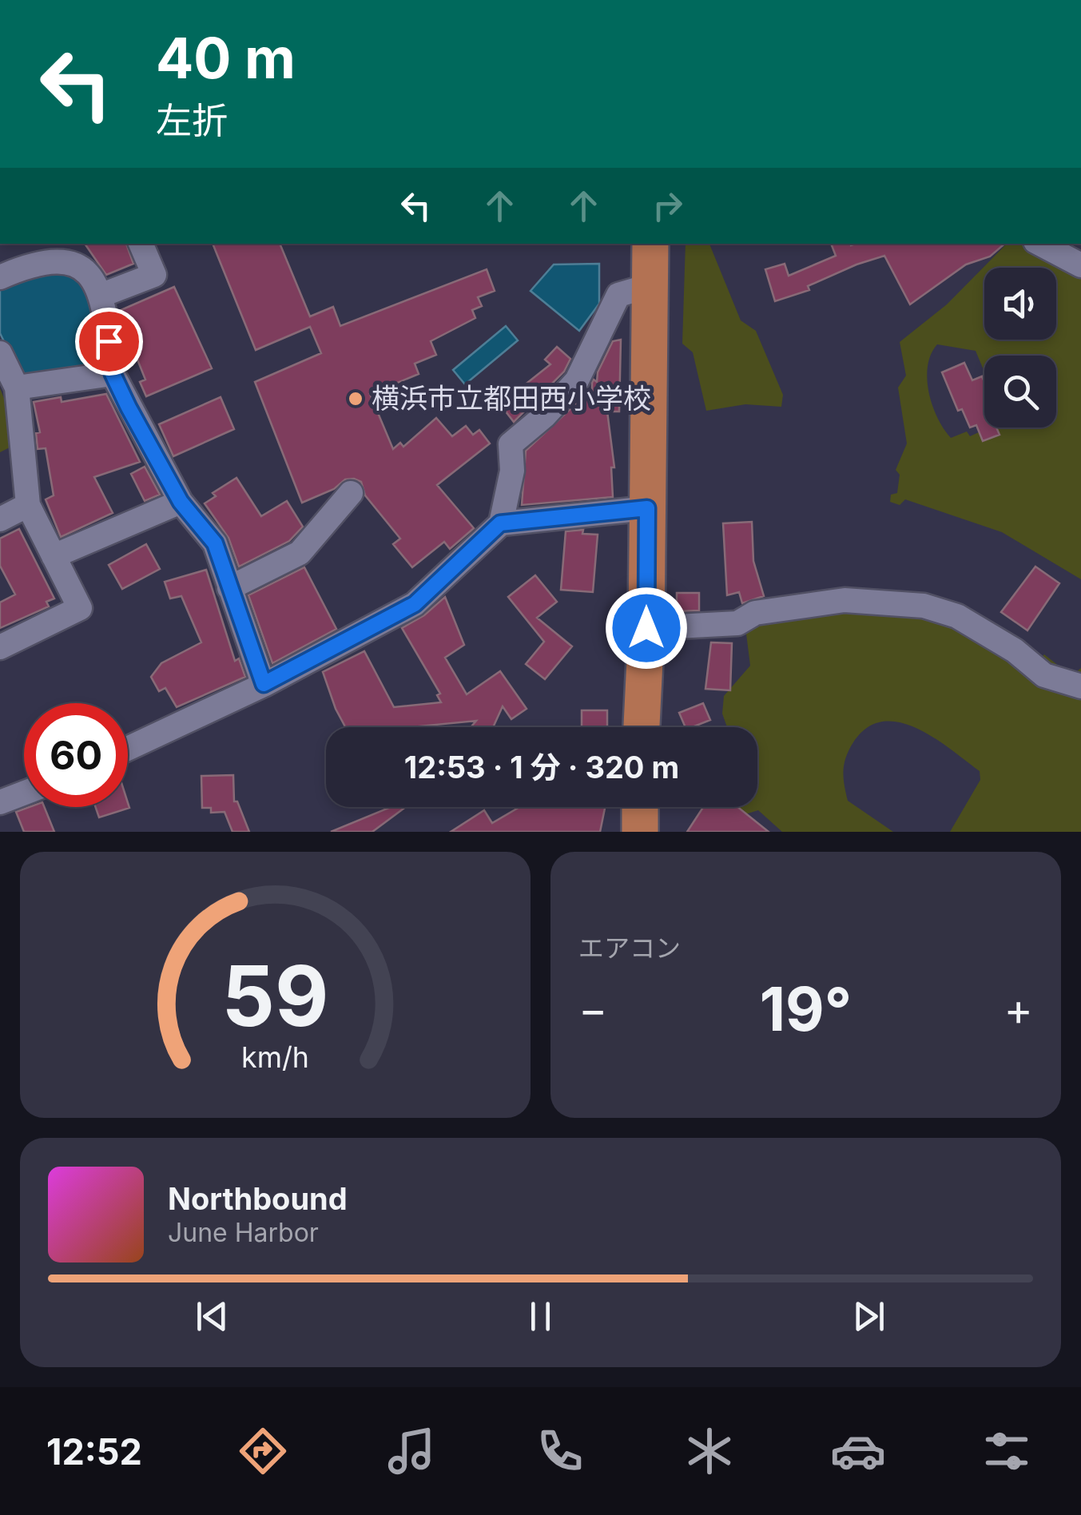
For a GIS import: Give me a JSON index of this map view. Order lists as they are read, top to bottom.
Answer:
{
  "places": ["横浜市立都田西小学校"],
  "page": {
    "turn": ["40 m", "左折"],
    "limit": "60",
    "trip": "12:53 · 1 分 · 320 m",
    "tile": "エアコン",
    "heat": ["−", "19°", "+"],
    "song": ["Northbound", "June Harbor"],
    "tabs": "12:52",
    "gauge": ["59", "km/h"]
  }
}
